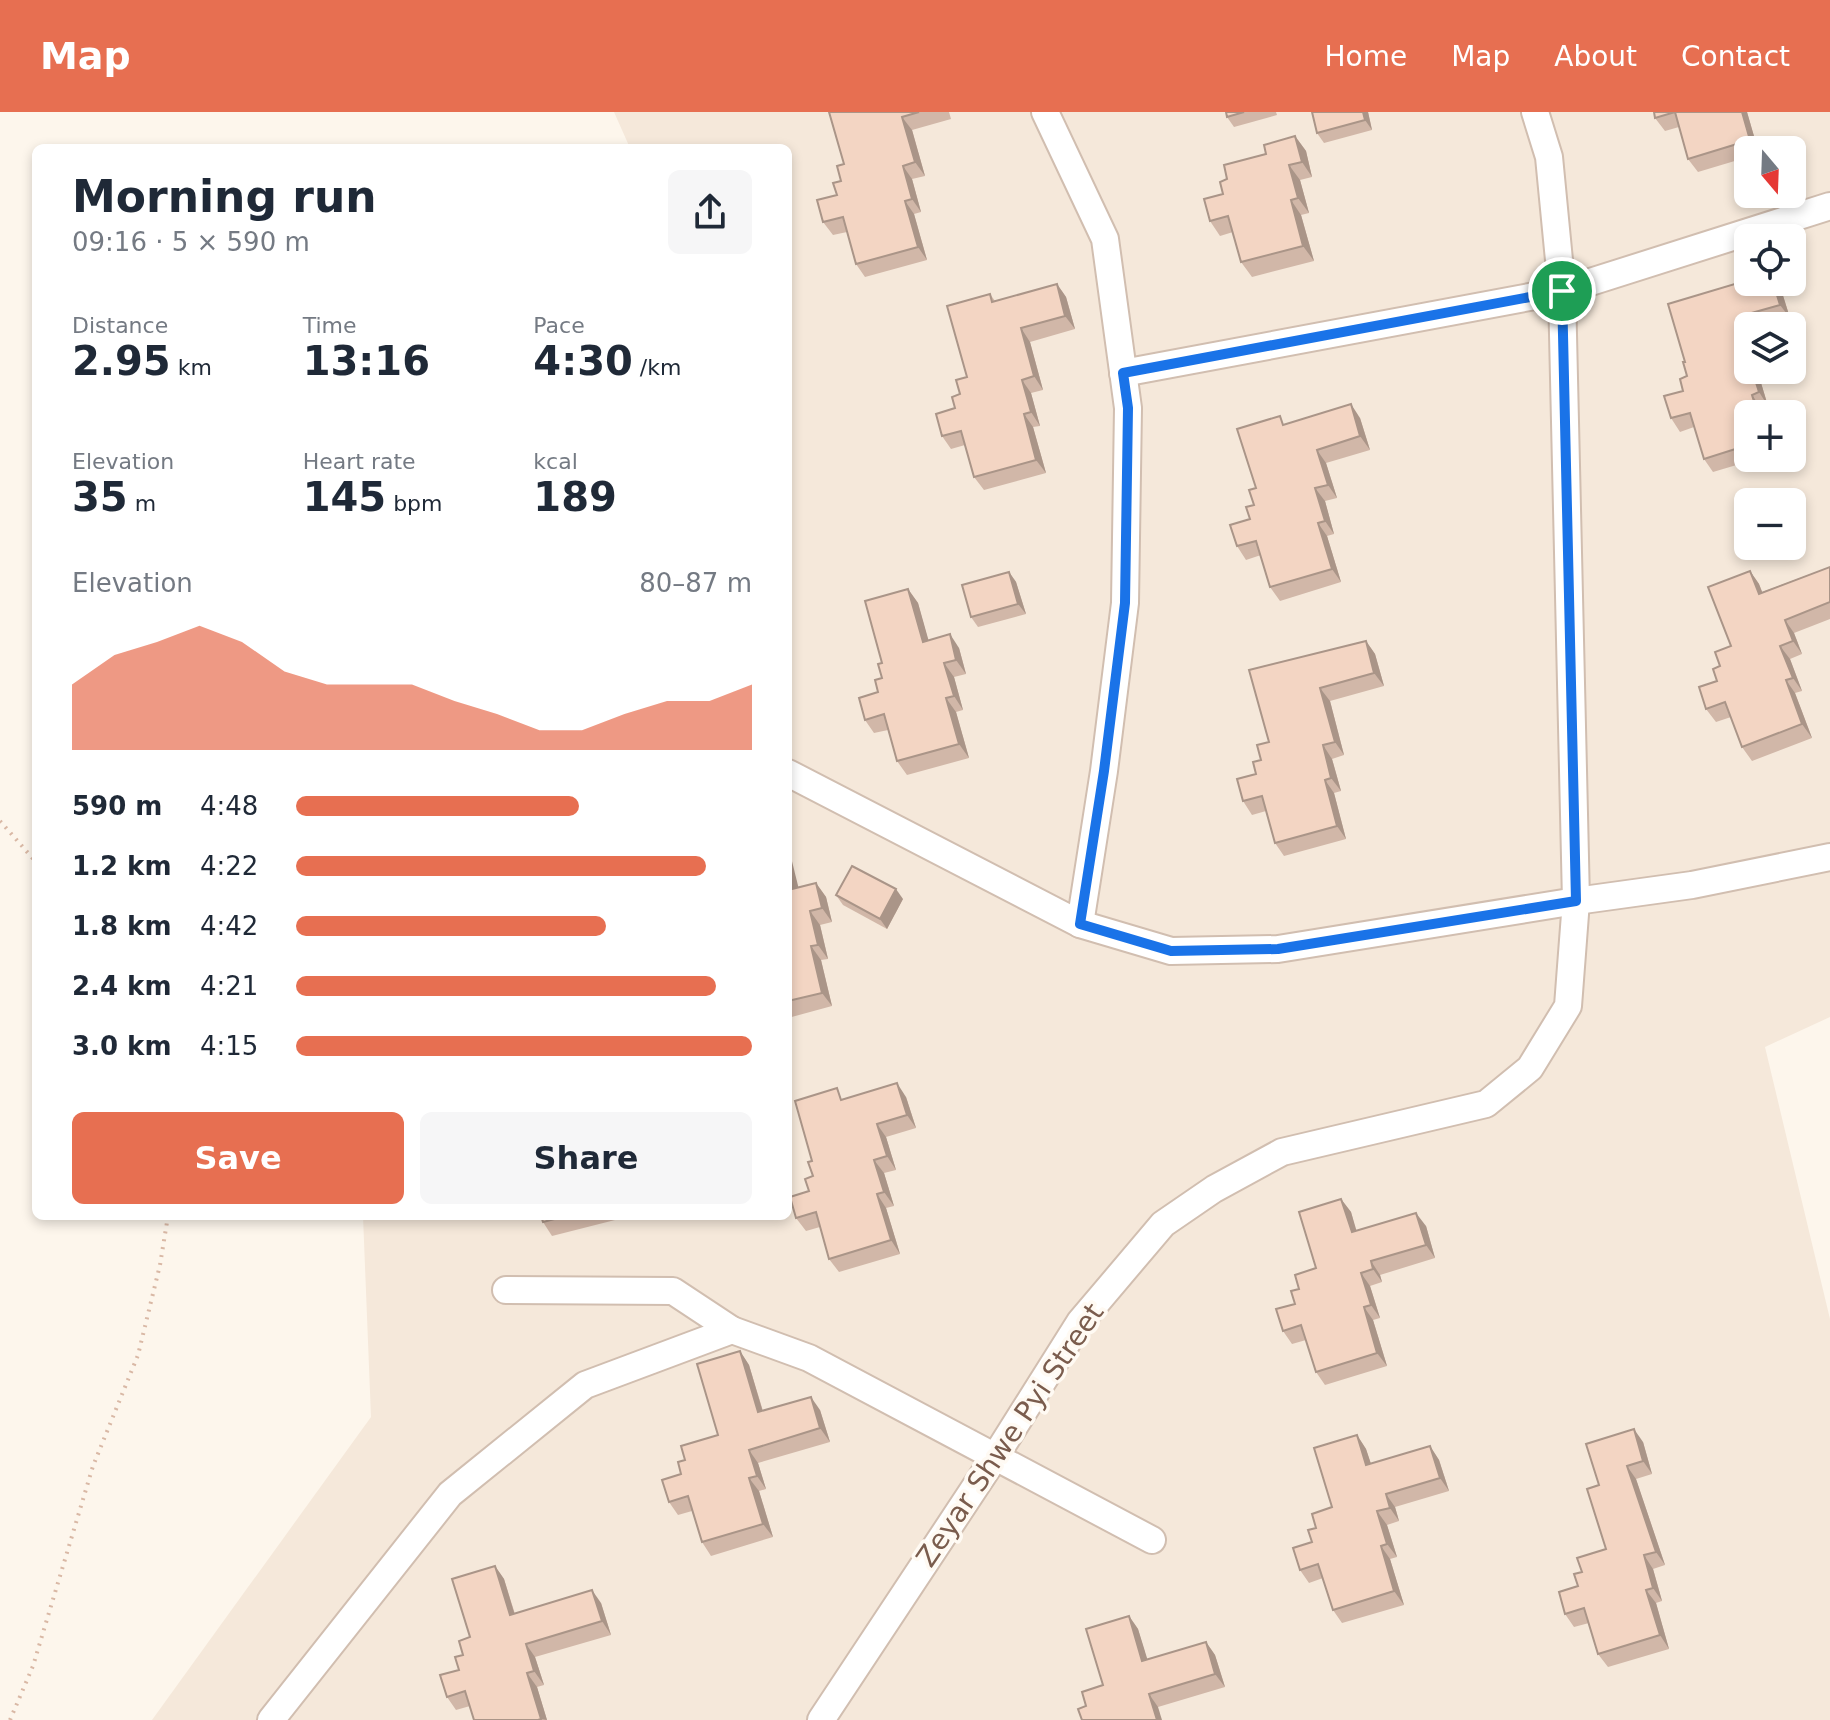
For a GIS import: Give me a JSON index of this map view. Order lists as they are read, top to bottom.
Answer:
{
  "streets": {
    "street": ["Zeyar Shwe Pyi Street"]
  },
  "north": "bottom",
  "page": {
    "header": "Map",
    "nav": [
      "Home",
      "Map",
      "About",
      "Contact"
    ],
    "map_buttons": ["+", "−"],
    "heading": ["Morning run", "09:16 · 5 × 590 m"],
    "stats": [
      ["Distance", "2.95 km"],
      ["Time", "13:16"],
      ["Pace", "4:30 /km"],
      ["Elevation", "35 m"],
      ["Heart rate", "145 bpm"],
      ["kcal", "189"]
    ],
    "chart": ["Elevation", "80–87 m"],
    "list": [
      {
        "name": "590 m",
        "note": "4:48"
      },
      {
        "name": "1.2 km",
        "note": "4:22"
      },
      {
        "name": "1.8 km",
        "note": "4:42"
      },
      {
        "name": "2.4 km",
        "note": "4:21"
      },
      {
        "name": "3.0 km",
        "note": "4:15"
      }
    ],
    "buttons": ["Save", "Share"]
  }
}
